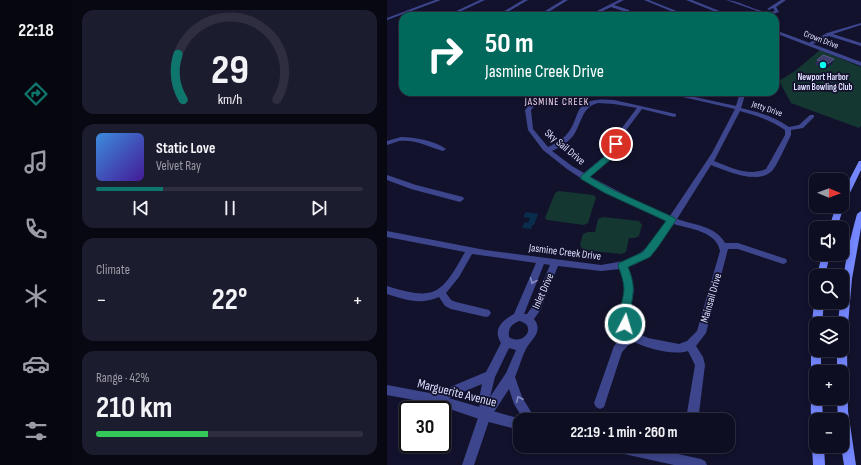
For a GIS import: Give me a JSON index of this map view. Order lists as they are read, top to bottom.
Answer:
{
  "streets": {
    "street": [
      "Crown Drive",
      "Jetty Drive",
      "Sky Sail Drive",
      "Jasmine Creek Drive",
      "Inlet Drive",
      "Mainsail Drive",
      "Marguerite Avenue"
    ]
  },
  "crossings": [
    ["Jetty Drive", "Jasmine Creek Drive"],
    ["Sky Sail Drive", "Jasmine Creek Drive"],
    ["Jasmine Creek Drive", "Inlet Drive"],
    ["Inlet Drive", "Marguerite Avenue"]
  ],
  "districts": ["JASMINE CREEK"],
  "places": ["Newport Harbor Lawn Bowling Club"],
  "north": "right",
  "page": {
    "tabs": "22:18",
    "turn": ["50 m", "Jasmine Creek Drive"],
    "song": ["Static Love", "Velvet Ray"],
    "map_buttons": ["+", "−"],
    "tile": [
      "Climate",
      ["Range · 42%", "210 km"]
    ],
    "heat": ["−", "22°", "+"],
    "limit": "30",
    "trip": "22:19 · 1 min · 260 m",
    "gauge": ["29", "km/h"]
  }
}
